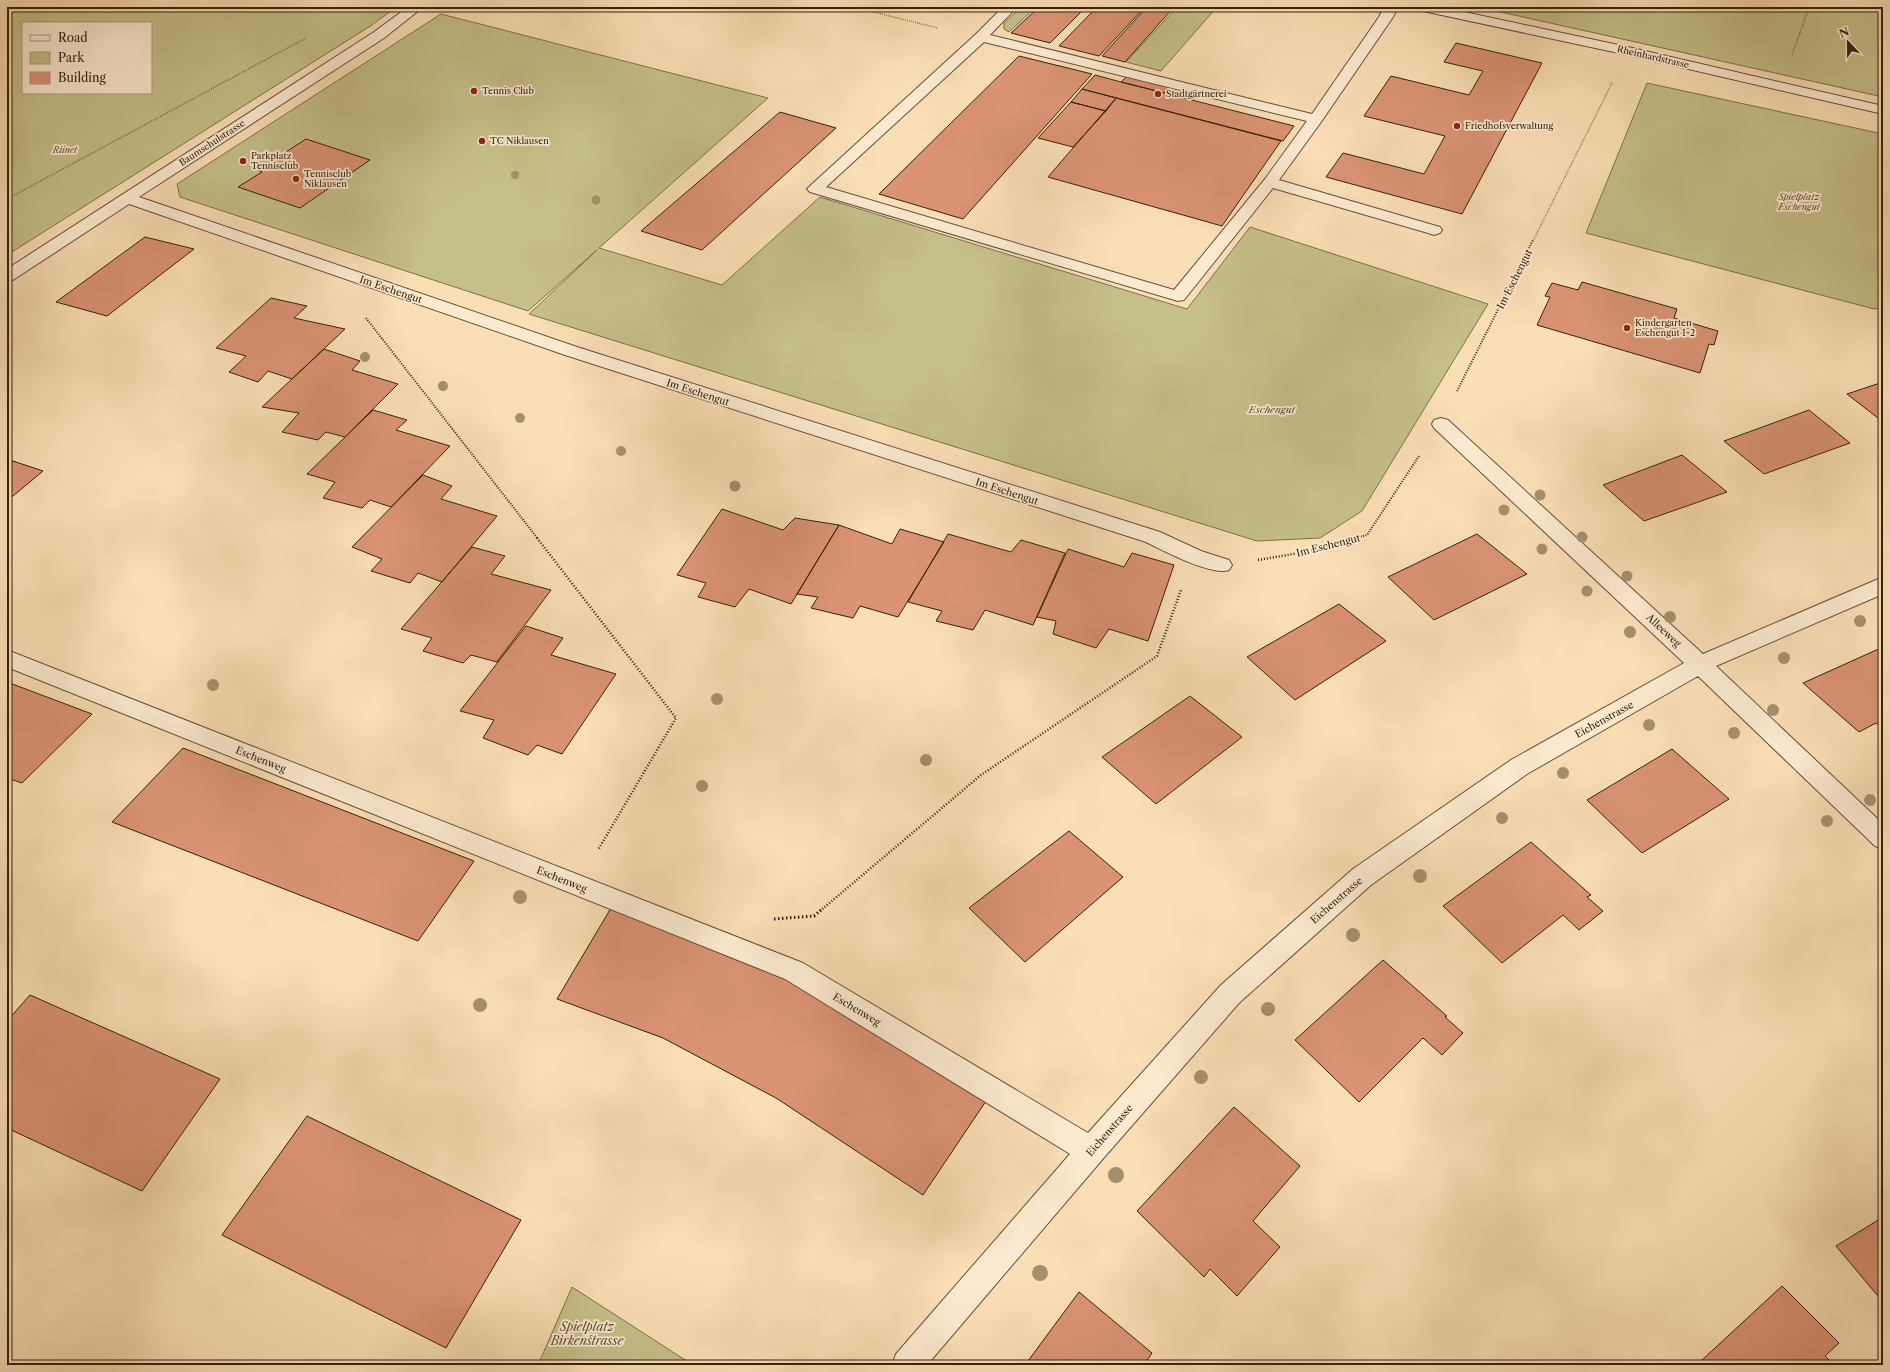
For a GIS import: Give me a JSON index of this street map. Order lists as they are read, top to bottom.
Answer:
{
  "streets": {
    "street": [
      "Rheinhardstrasse",
      "Baumschulstrasse",
      "Im Eschengut",
      "Alleeweg",
      "Eichenstrasse",
      "Eschenweg"
    ]
  },
  "crossings": [
    ["Rheinhardstrasse", "Im Eschengut"],
    ["Baumschulstrasse", "Im Eschengut"],
    ["Im Eschengut", "Alleeweg"],
    ["Alleeweg", "Eichenstrasse"],
    ["Eichenstrasse", "Eschenweg"]
  ],
  "parks": [
    "Riinet",
    "Spielplatz Eschengut",
    "Eschengut",
    "Spielplatz Birkenstrasse"
  ],
  "places": [
    "Tennis Club",
    "Stadtgärtnerei",
    "Friedhofsverwaltung",
    "TC Niklausen",
    "Parkplatz Tennisclub",
    "Tennisclub Niklausen",
    "Kindergarten Eschengut 1+2"
  ],
  "legend": ["Road", "Park", "Building"],
  "north": "top"
}
